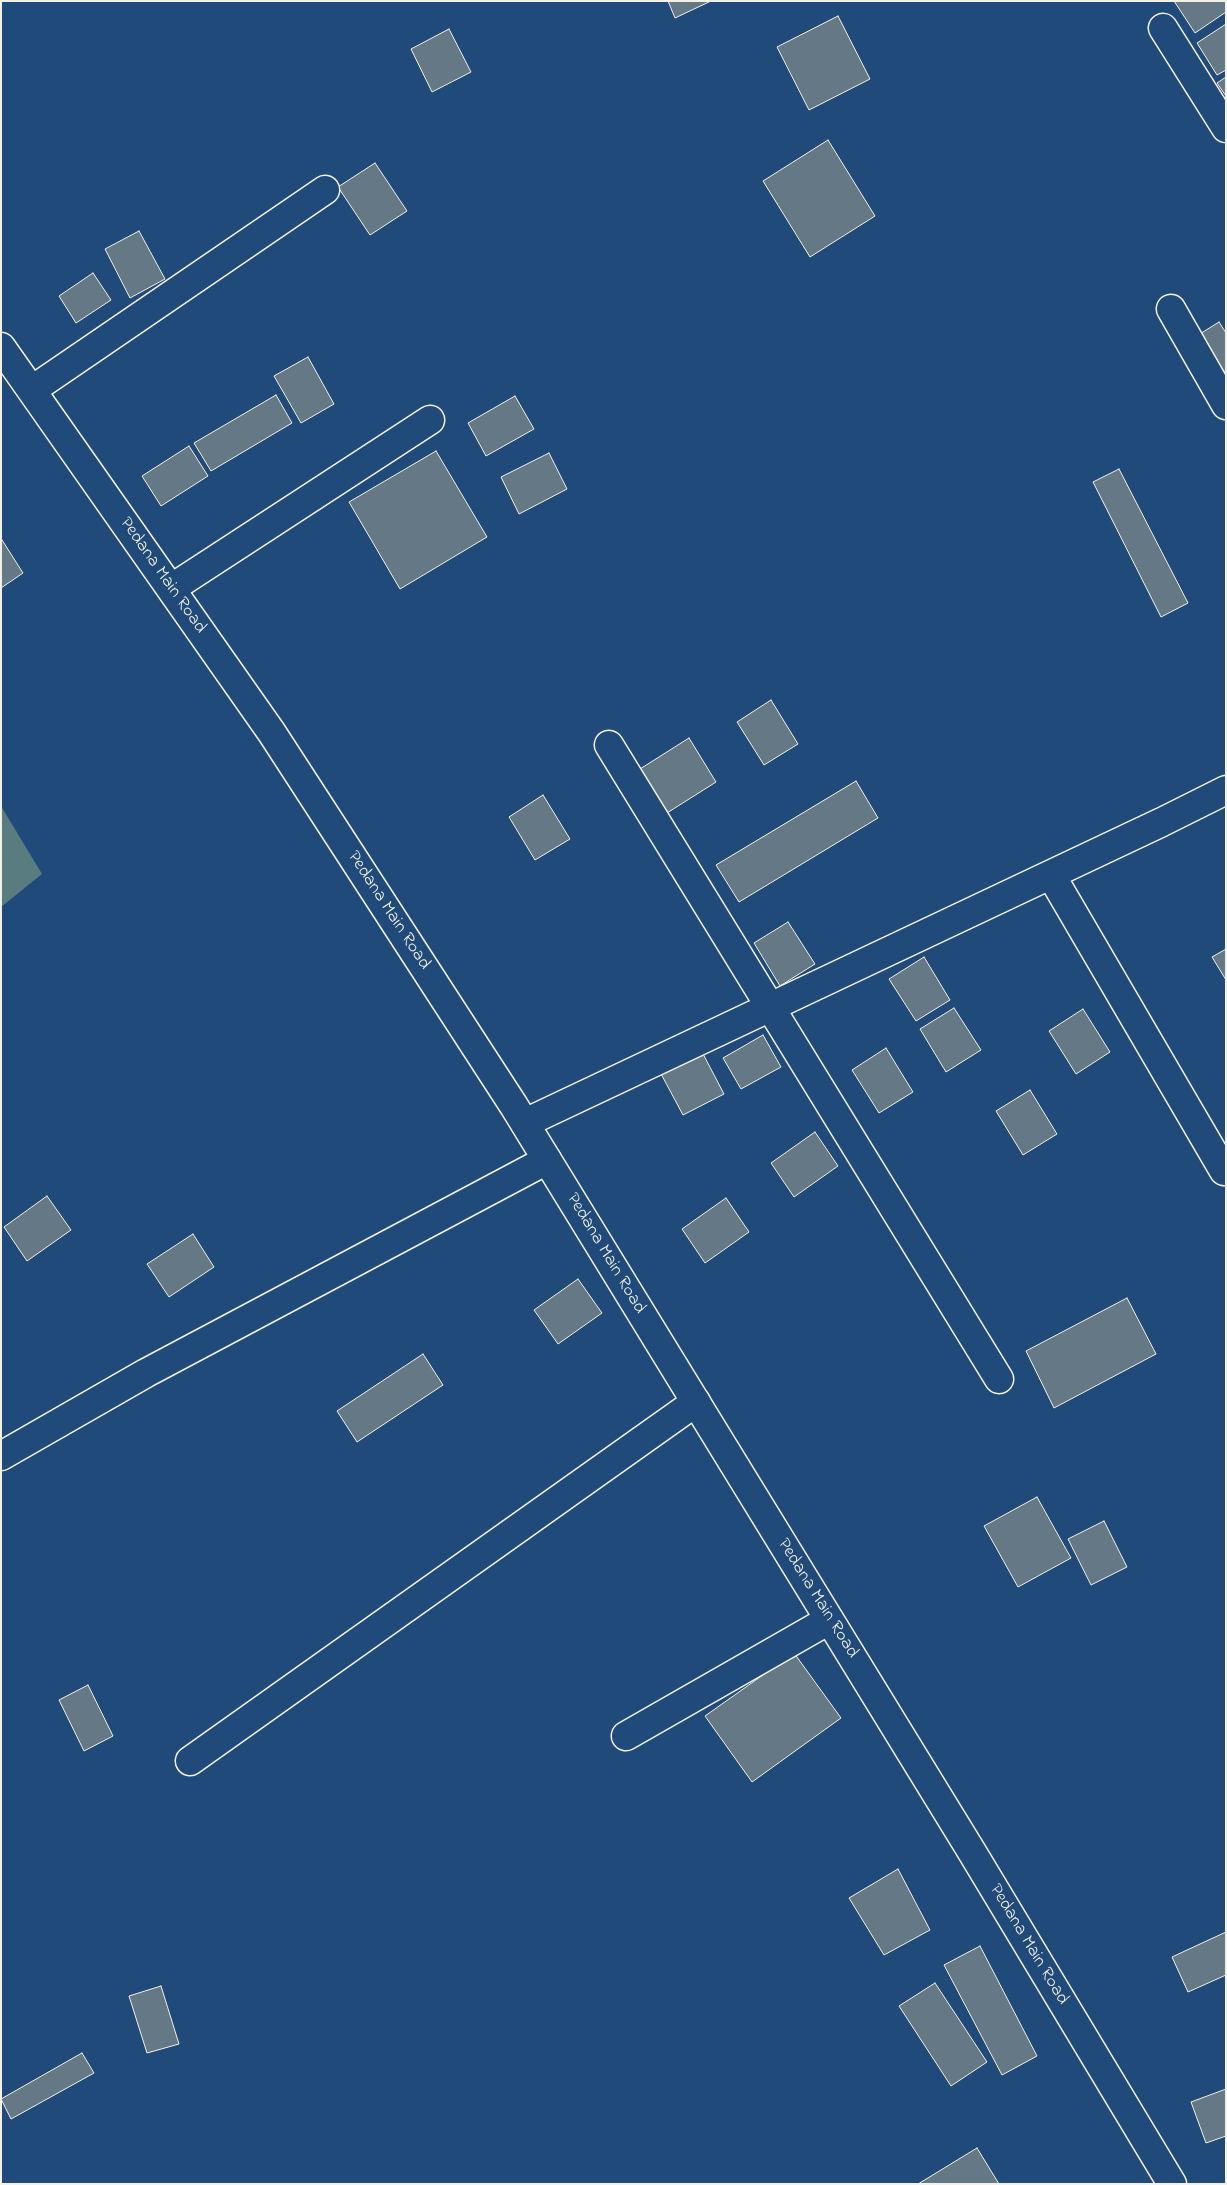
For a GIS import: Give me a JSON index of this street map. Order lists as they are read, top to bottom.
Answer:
{
  "streets": {
    "street": ["Pedana Main Road"]
  }
}
